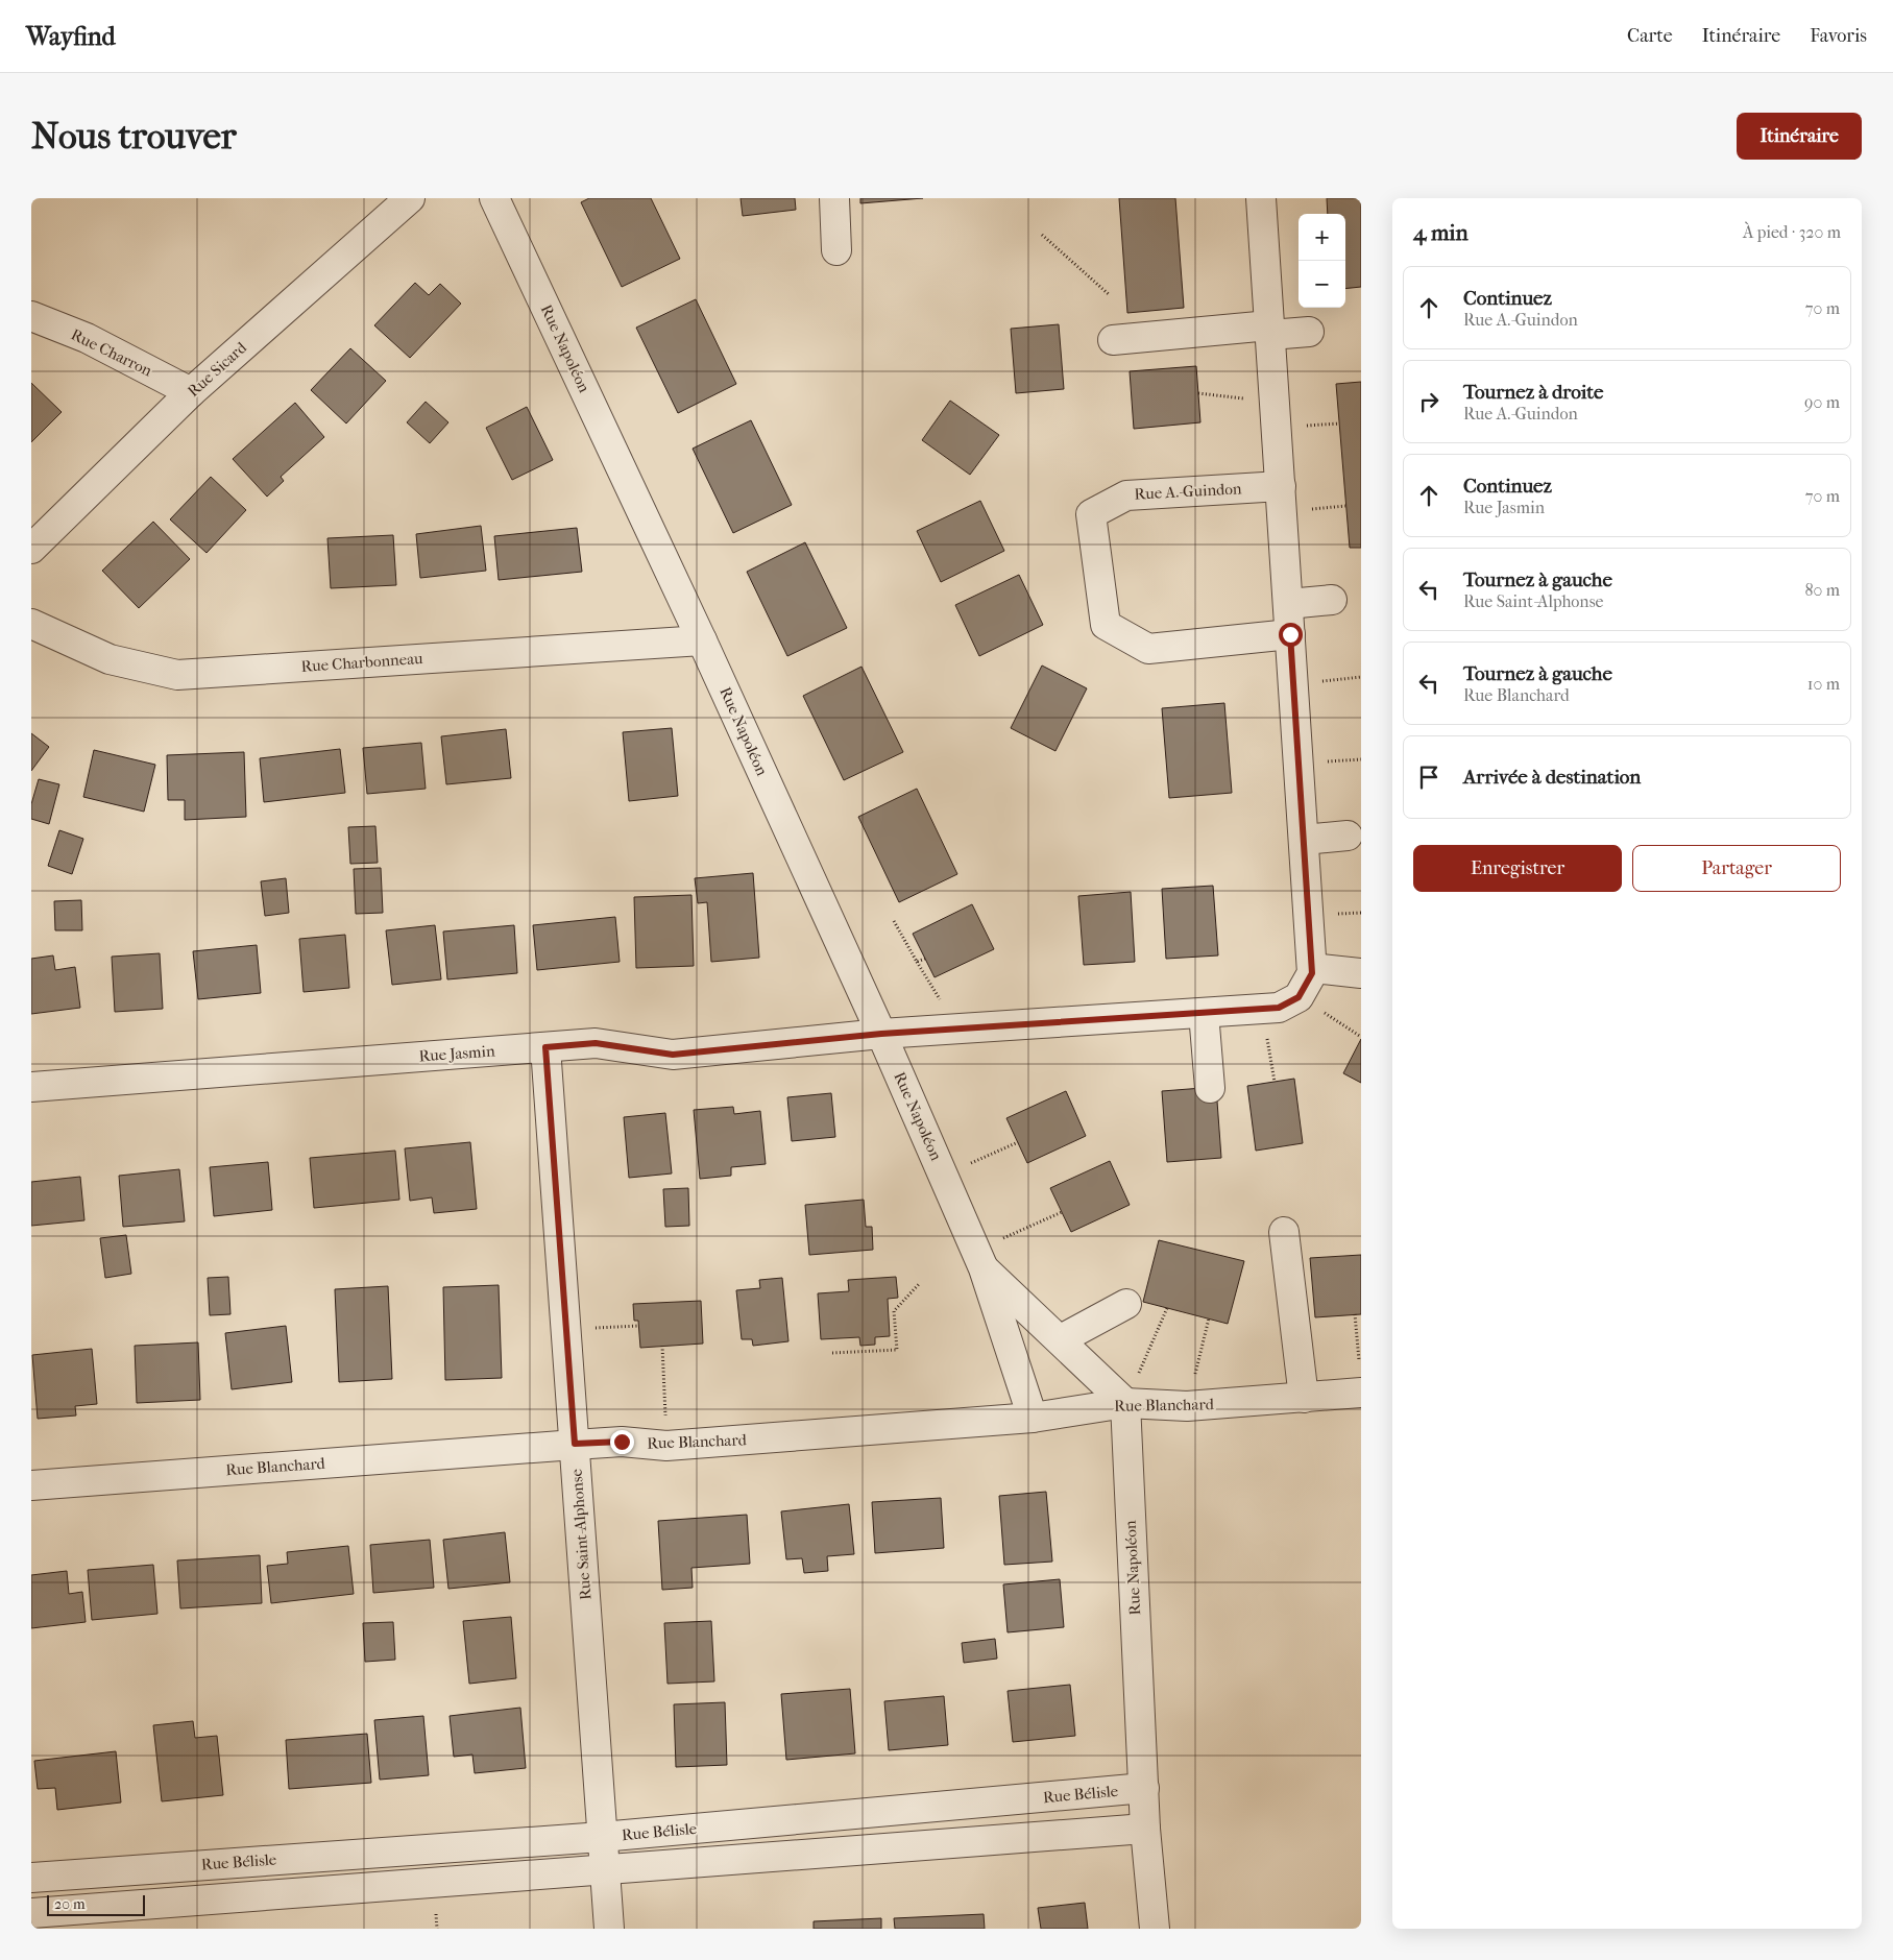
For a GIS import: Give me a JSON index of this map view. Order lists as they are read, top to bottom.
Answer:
{
  "streets": {
    "street": [
      "Rue Napoléon",
      "Rue Charron",
      "Rue Sicard",
      "Rue A.-Guindon",
      "Rue Charbonneau",
      "Rue Jasmin",
      "Rue Blanchard",
      "Rue Saint-Alphonse",
      "Rue Bélisle"
    ]
  },
  "crossings": [
    ["Rue Napoléon", "Rue Charbonneau"],
    ["Rue Napoléon", "Rue Jasmin"],
    ["Rue Napoléon", "Rue Blanchard"],
    ["Rue Napoléon", "Rue Bélisle"],
    ["Rue Charron", "Rue Sicard"],
    ["Rue Jasmin", "Rue Saint-Alphonse"],
    ["Rue Blanchard", "Rue Saint-Alphonse"],
    ["Rue Saint-Alphonse", "Rue Bélisle"]
  ],
  "scale_bar": "20 m",
  "page": {
    "header": "Wayfind",
    "nav": ["Carte", "Itinéraire", "Favoris"],
    "buttons": [
      "Itinéraire",
      ["Enregistrer", "Partager"]
    ],
    "title": "Nous trouver",
    "heading": ["4 min", "À pied · 320 m"],
    "map_buttons": ["+", "−"],
    "list": [
      ["Continuez", "Rue A.-Guindon", "70 m"],
      ["Tournez à droite", "Rue A.-Guindon", "90 m"],
      ["Continuez", "Rue Jasmin", "70 m"],
      ["Tournez à gauche", "Rue Saint-Alphonse", "80 m"],
      ["Tournez à gauche", "Rue Blanchard", "10 m"],
      "Arrivée à destination"
    ],
    "scale": "20 m"
  }
}
